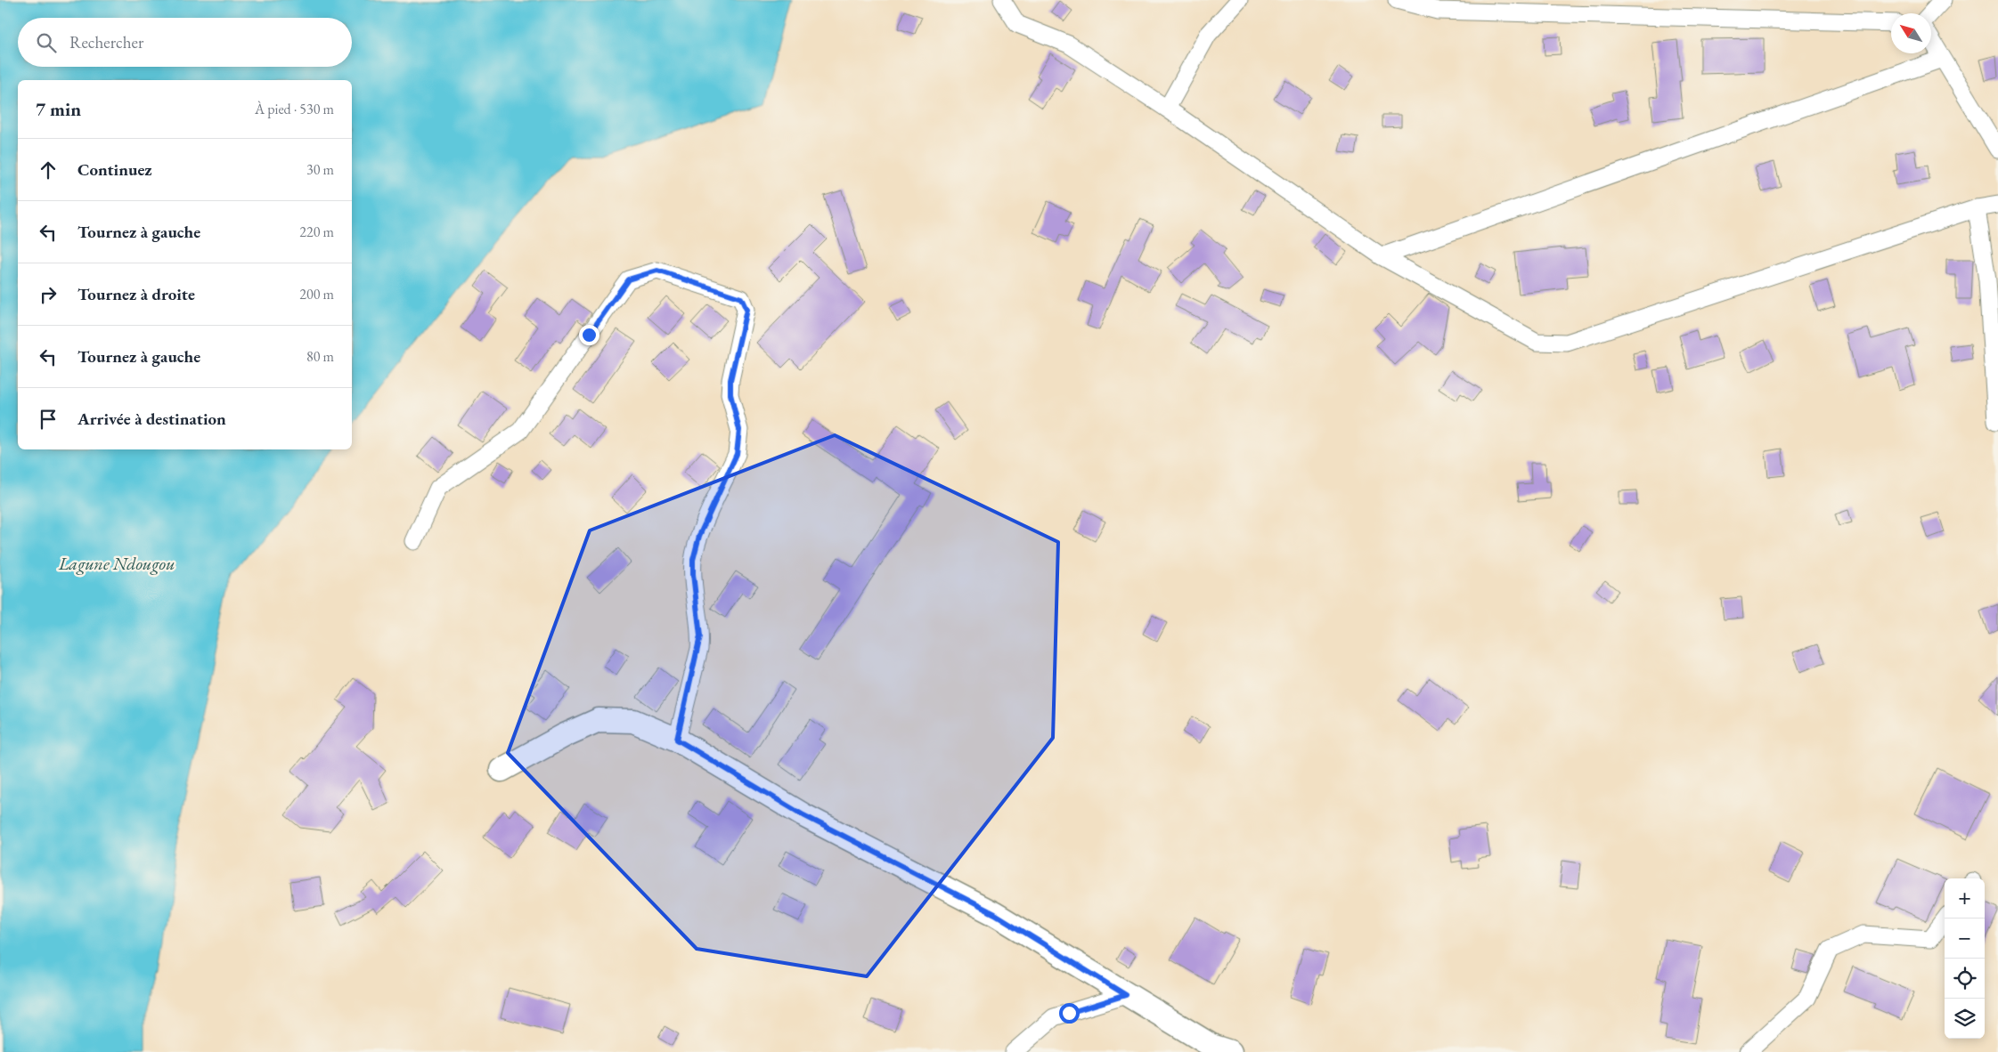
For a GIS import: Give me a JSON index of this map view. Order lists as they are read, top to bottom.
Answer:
{
  "water": ["Lagune Ndougou"],
  "north": "top left",
  "page": {
    "search": "Rechercher",
    "heading": ["7 min", "À pied · 530 m"],
    "list": [
      ["Continuez", "30 m"],
      ["Tournez à gauche", "220 m"],
      ["Tournez à droite", "200 m"],
      ["Tournez à gauche", "80 m"],
      "Arrivée à destination"
    ],
    "map_buttons": ["+", "−"]
  }
}
